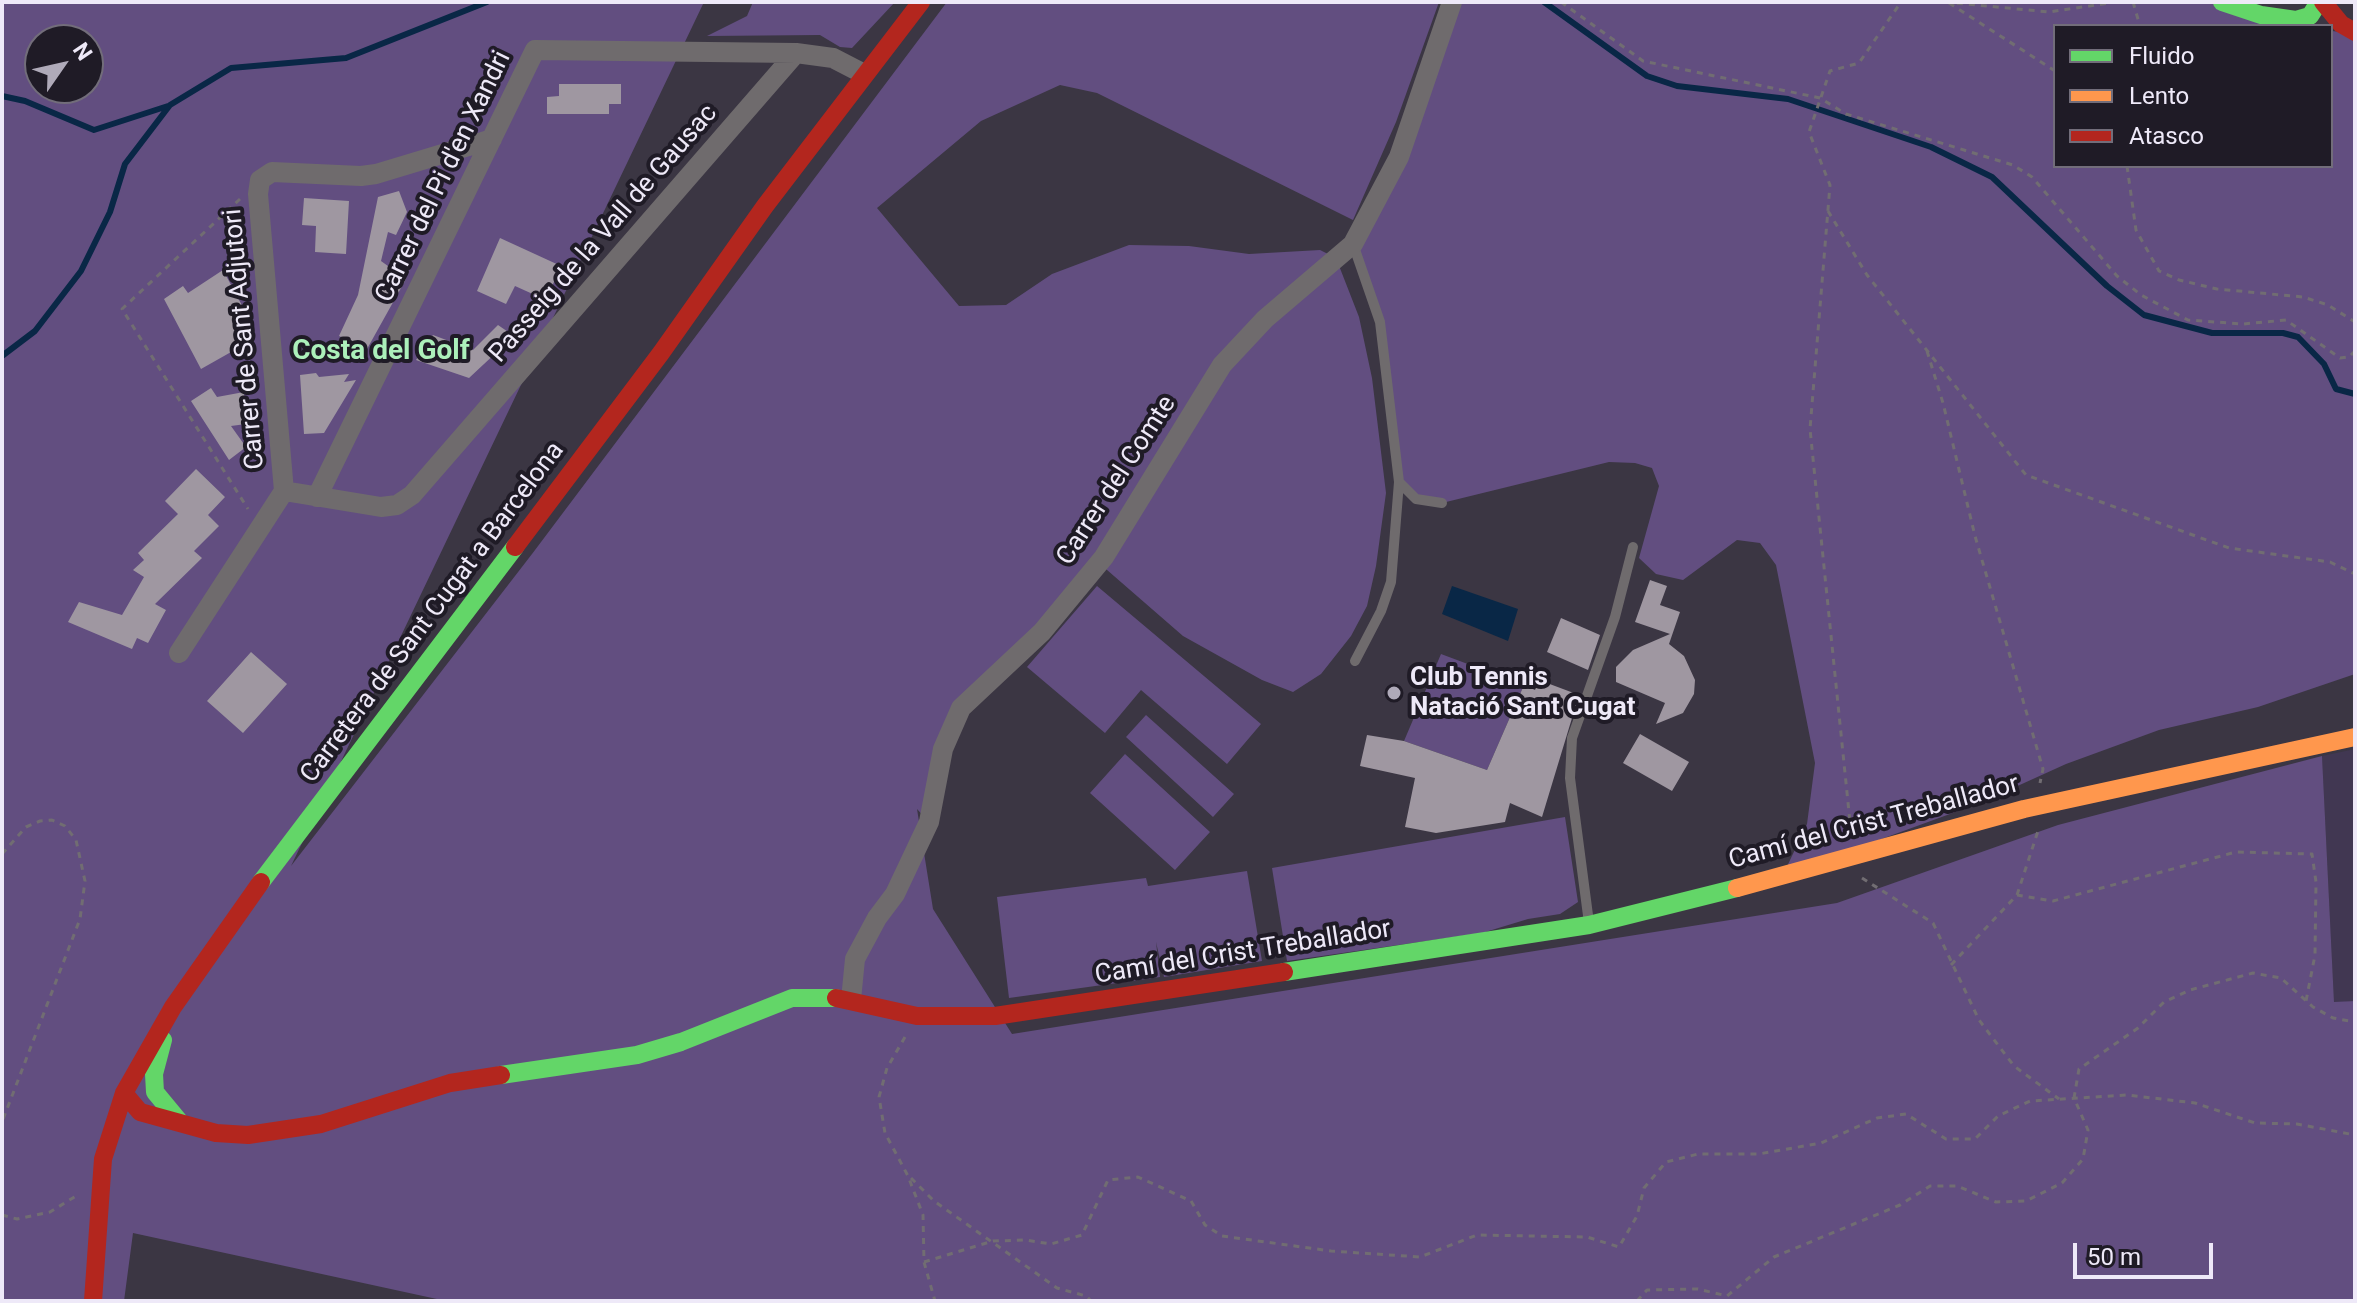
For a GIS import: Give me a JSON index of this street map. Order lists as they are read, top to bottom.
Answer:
{
  "streets": {
    "street": [
      "Carrer del Pi d'en Xandri",
      "Passeig de la Vall de Gausac",
      "Carrer de Sant Adjutori",
      "Carrer del Comte",
      "Carretera de Sant Cugat a Barcelona",
      "Camí del Crist Treballador"
    ]
  },
  "crossings": [
    ["Carrer del Pi d'en Xandri", "Passeig de la Vall de Gausac"],
    ["Carrer del Pi d'en Xandri", "Carrer de Sant Adjutori"],
    ["Carrer del Pi d'en Xandri", "Carretera de Sant Cugat a Barcelona"],
    ["Passeig de la Vall de Gausac", "Carrer de Sant Adjutori"],
    ["Carrer del Comte", "Camí del Crist Treballador"]
  ],
  "districts": ["Costa del Golf"],
  "places": ["Club Tennis Natació Sant Cugat"],
  "legend": ["Fluido", "Lento", "Atasco"],
  "scale_bar": "50 m",
  "north": "top right"
}
